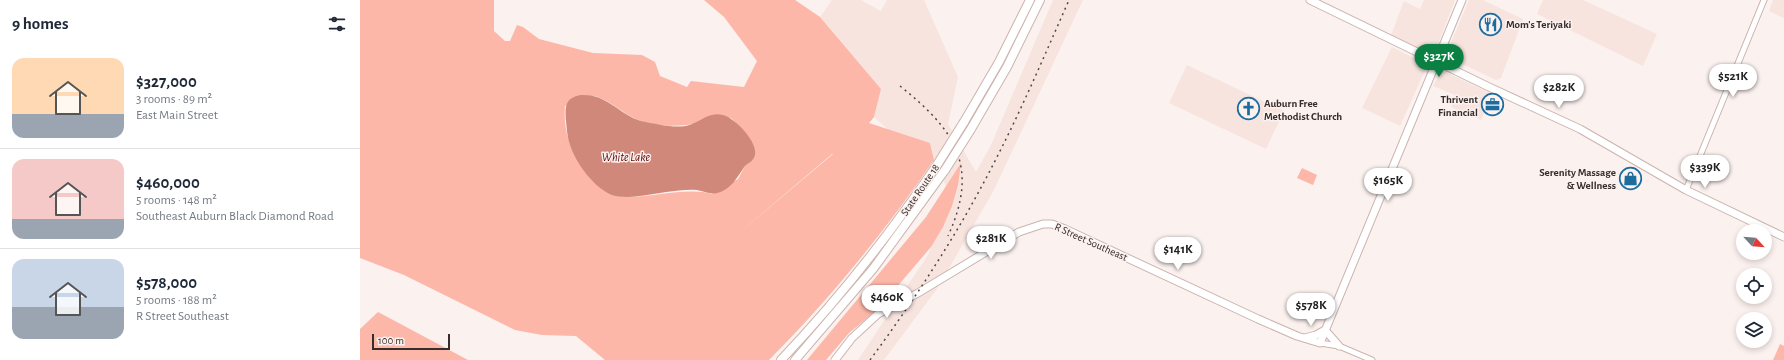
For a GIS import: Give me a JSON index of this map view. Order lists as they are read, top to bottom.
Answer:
{
  "streets": {
    "highway": ["State Route 18"],
    "main road": ["R Street Southeast"]
  },
  "water": ["White Lake"],
  "places": {
    "restaurant": ["Mom's Teriyaki"],
    "office": ["Thrivent Financial"],
    "church": ["Auburn Free Methodist Church"],
    "shop": ["Serenity Massage & Wellness"]
  },
  "scale_bar": "100 m",
  "north": "bottom right",
  "page": {
    "heading": "9 homes",
    "price": [
      "$327K",
      "$521K",
      "$282K",
      "$339K",
      "$165K",
      "$281K",
      "$141K",
      "$460K",
      "$578K"
    ],
    "list": [
      {
        "name": "$327,000",
        "note": "3 rooms · 89 m² · East Main Street"
      },
      {
        "name": "$460,000",
        "note": "5 rooms · 148 m² · Southeast Auburn Black Diamond Road"
      },
      {
        "name": "$578,000",
        "note": "5 rooms · 188 m² · R Street Southeast"
      }
    ],
    "scale": "100 m"
  }
}
